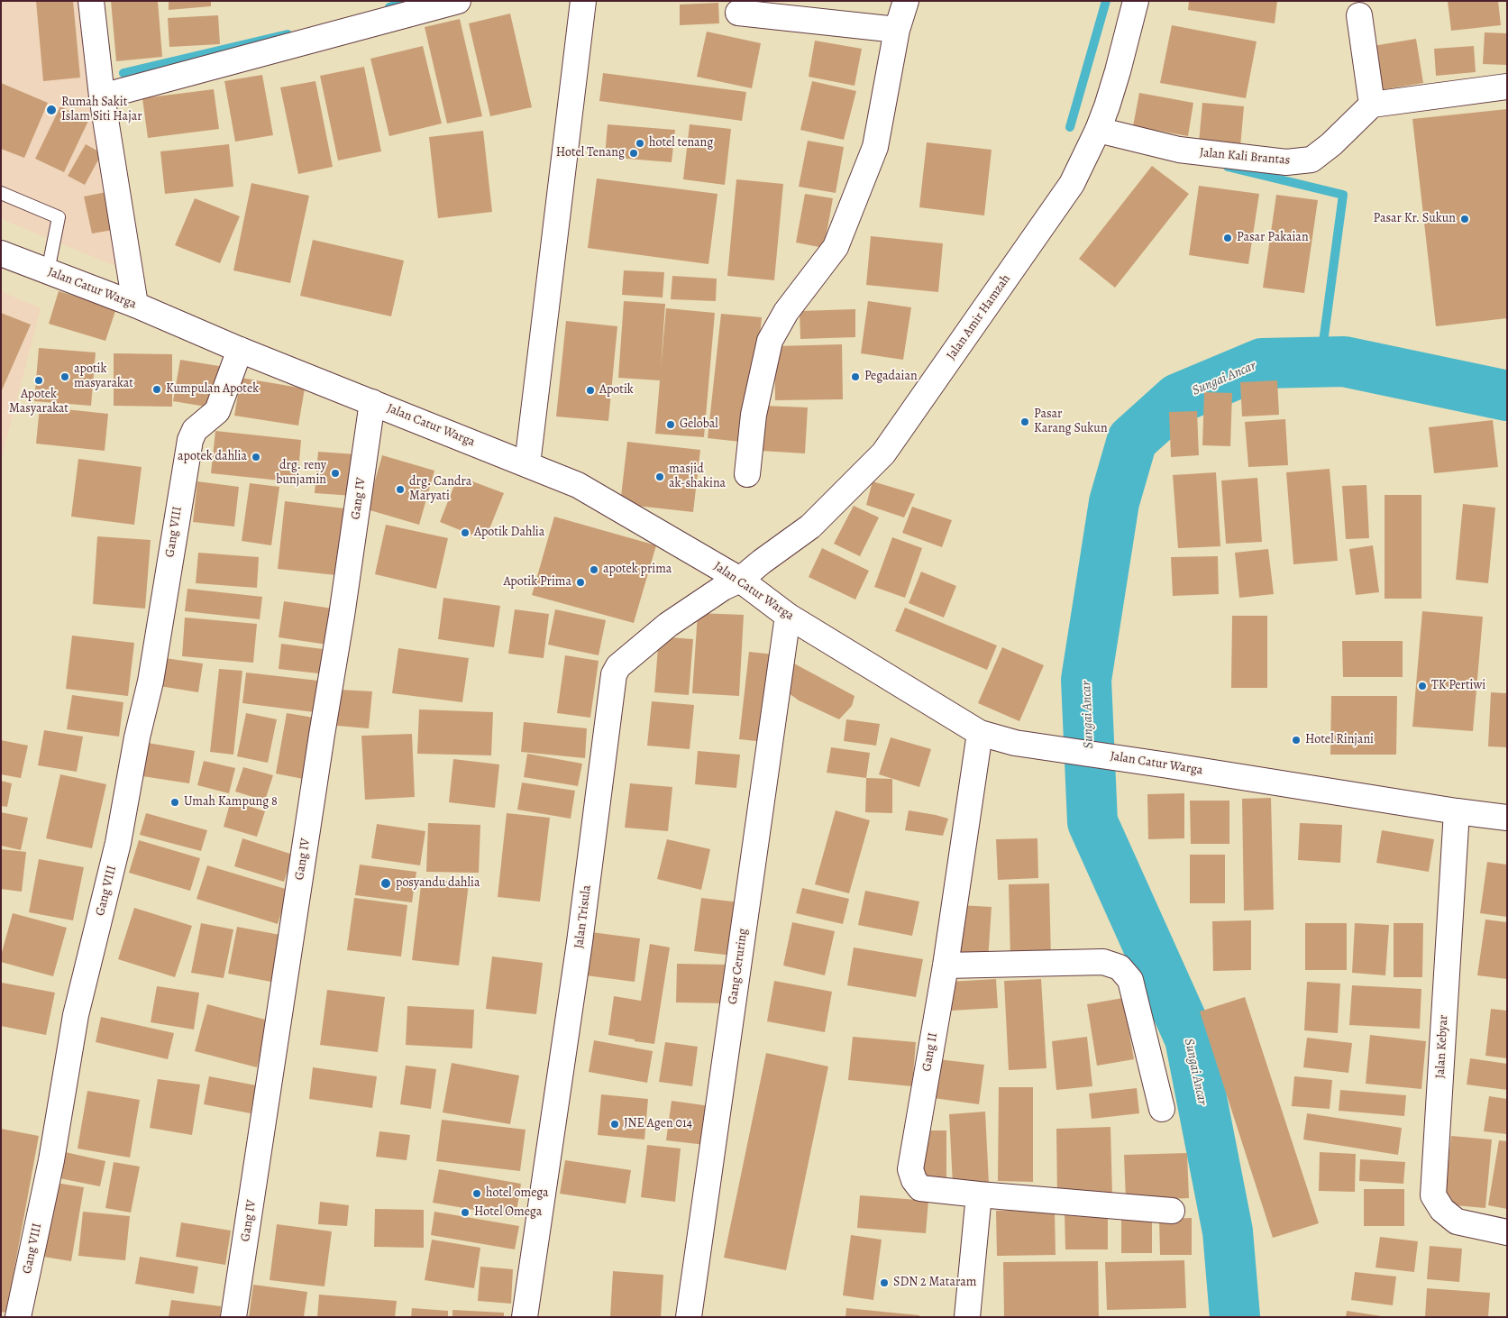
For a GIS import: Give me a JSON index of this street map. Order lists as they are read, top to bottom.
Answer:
{
  "streets": {
    "street": [
      "Jalan Kali Brantas",
      "Jalan Catur Warga",
      "Jalan Amir Hamzah",
      "Gang IV",
      "Gang VIII",
      "Jalan Trisula",
      "Gang Ceruring",
      "Jalan Kebyar",
      "Gang II"
    ]
  },
  "crossings": [
    ["Jalan Kali Brantas", "Jalan Amir Hamzah"],
    ["Jalan Catur Warga", "Jalan Amir Hamzah"],
    ["Jalan Catur Warga", "Gang IV"],
    ["Jalan Catur Warga", "Gang VIII"],
    ["Jalan Catur Warga", "Jalan Trisula"],
    ["Jalan Catur Warga", "Gang Ceruring"],
    ["Jalan Catur Warga", "Jalan Kebyar"],
    ["Jalan Catur Warga", "Gang II"],
    ["Jalan Amir Hamzah", "Jalan Trisula"]
  ],
  "water": ["Sungai Ancar"],
  "places": [
    "Rumah Sakit Islam Siti Hajar",
    "hotel tenang",
    "Hotel Tenang",
    "Pasar Kr. Sukun",
    "Pasar Pakaian",
    "apotik masyarakat",
    "Pegadaian",
    "Apotek Masyarakat",
    "Kumpulan Apotek",
    "Apotik",
    "Pasar Karang Sukun",
    "Gelobal",
    "apotek dahlia",
    "drg. reny bunjamin",
    "masjid ak-shakina",
    "drg. Candra Maryati",
    "Apotik Dahlia",
    "apotek prima",
    "Apotik Prima",
    "TK Pertiwi",
    "Hotel Rinjani",
    "Umah Kampung 8",
    "posyandu dahlia",
    "JNE Agen 014",
    "hotel omega",
    "Hotel Omega",
    "SDN 2 Mataram"
  ]
}
